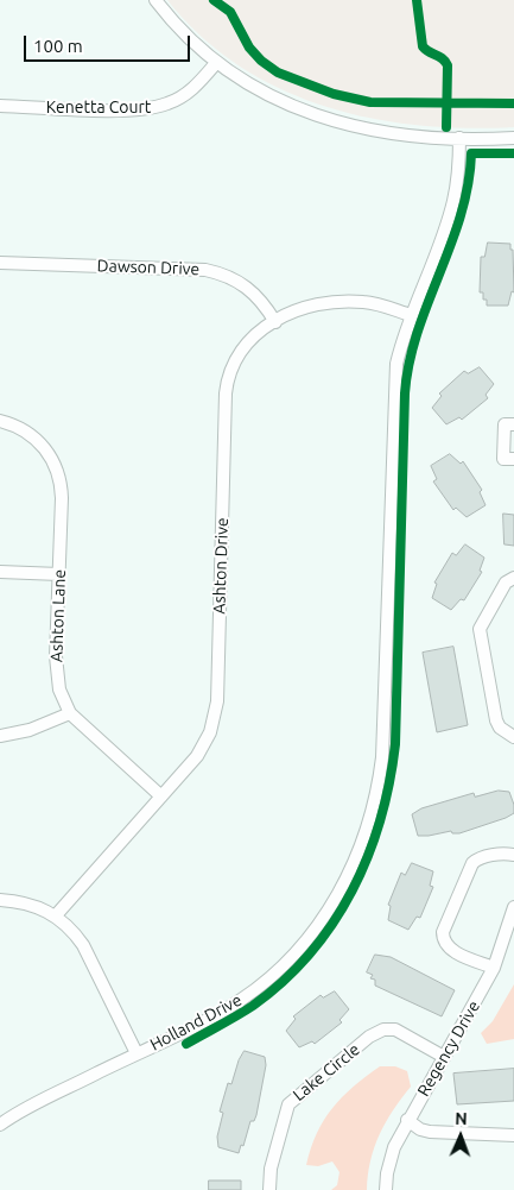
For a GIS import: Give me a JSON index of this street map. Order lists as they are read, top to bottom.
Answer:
{
  "streets": {
    "street": [
      "Kenetta Court",
      "Dawson Drive",
      "Ashton Drive",
      "Ashton Lane",
      "Holland Drive",
      "Regency Drive",
      "Lake Circle"
    ]
  },
  "crossings": [
    ["Dawson Drive", "Ashton Drive"],
    ["Ashton Drive", "Ashton Lane"],
    ["Ashton Drive", "Holland Drive"],
    ["Regency Drive", "Lake Circle"]
  ],
  "scale_bar": "100 m",
  "north": "top"
}
